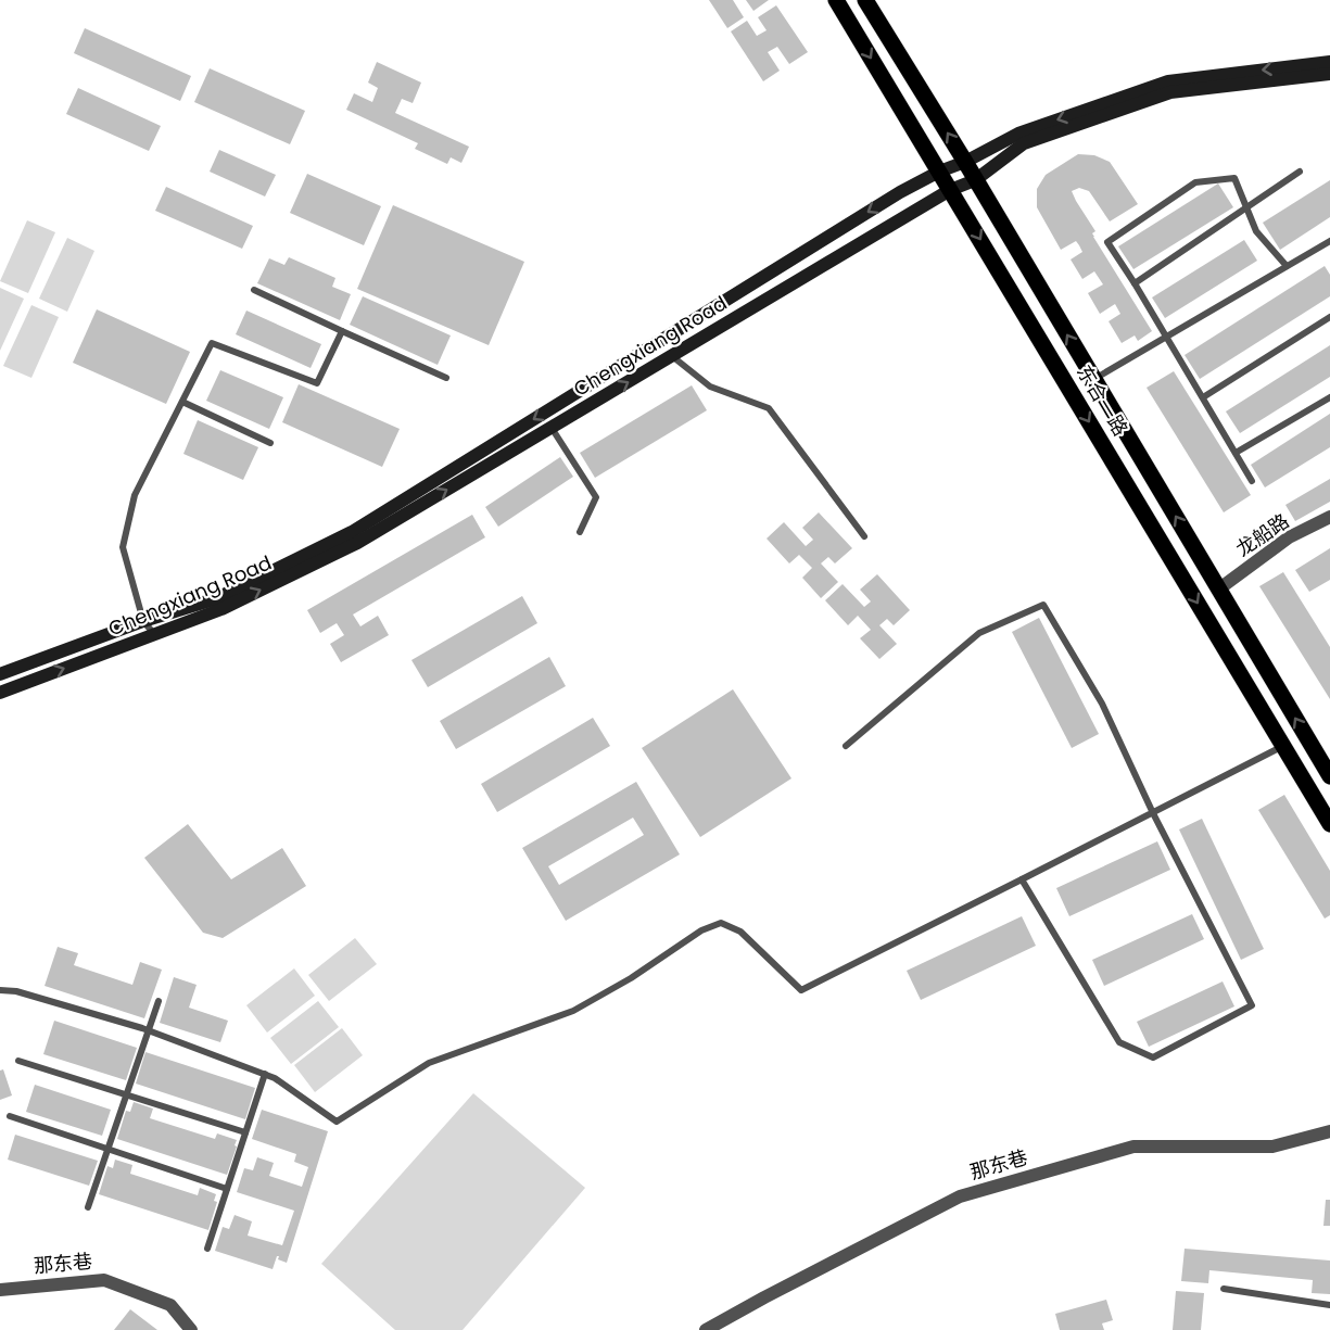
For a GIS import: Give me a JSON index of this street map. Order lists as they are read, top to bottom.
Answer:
{
  "streets": {
    "main road": ["Chengxiang Road", "东合一路"],
    "street": ["龙船路", "那东巷"]
  },
  "crossings": [
    ["Chengxiang Road", "东合一路"],
    ["东合一路", "龙船路"]
  ]
}
